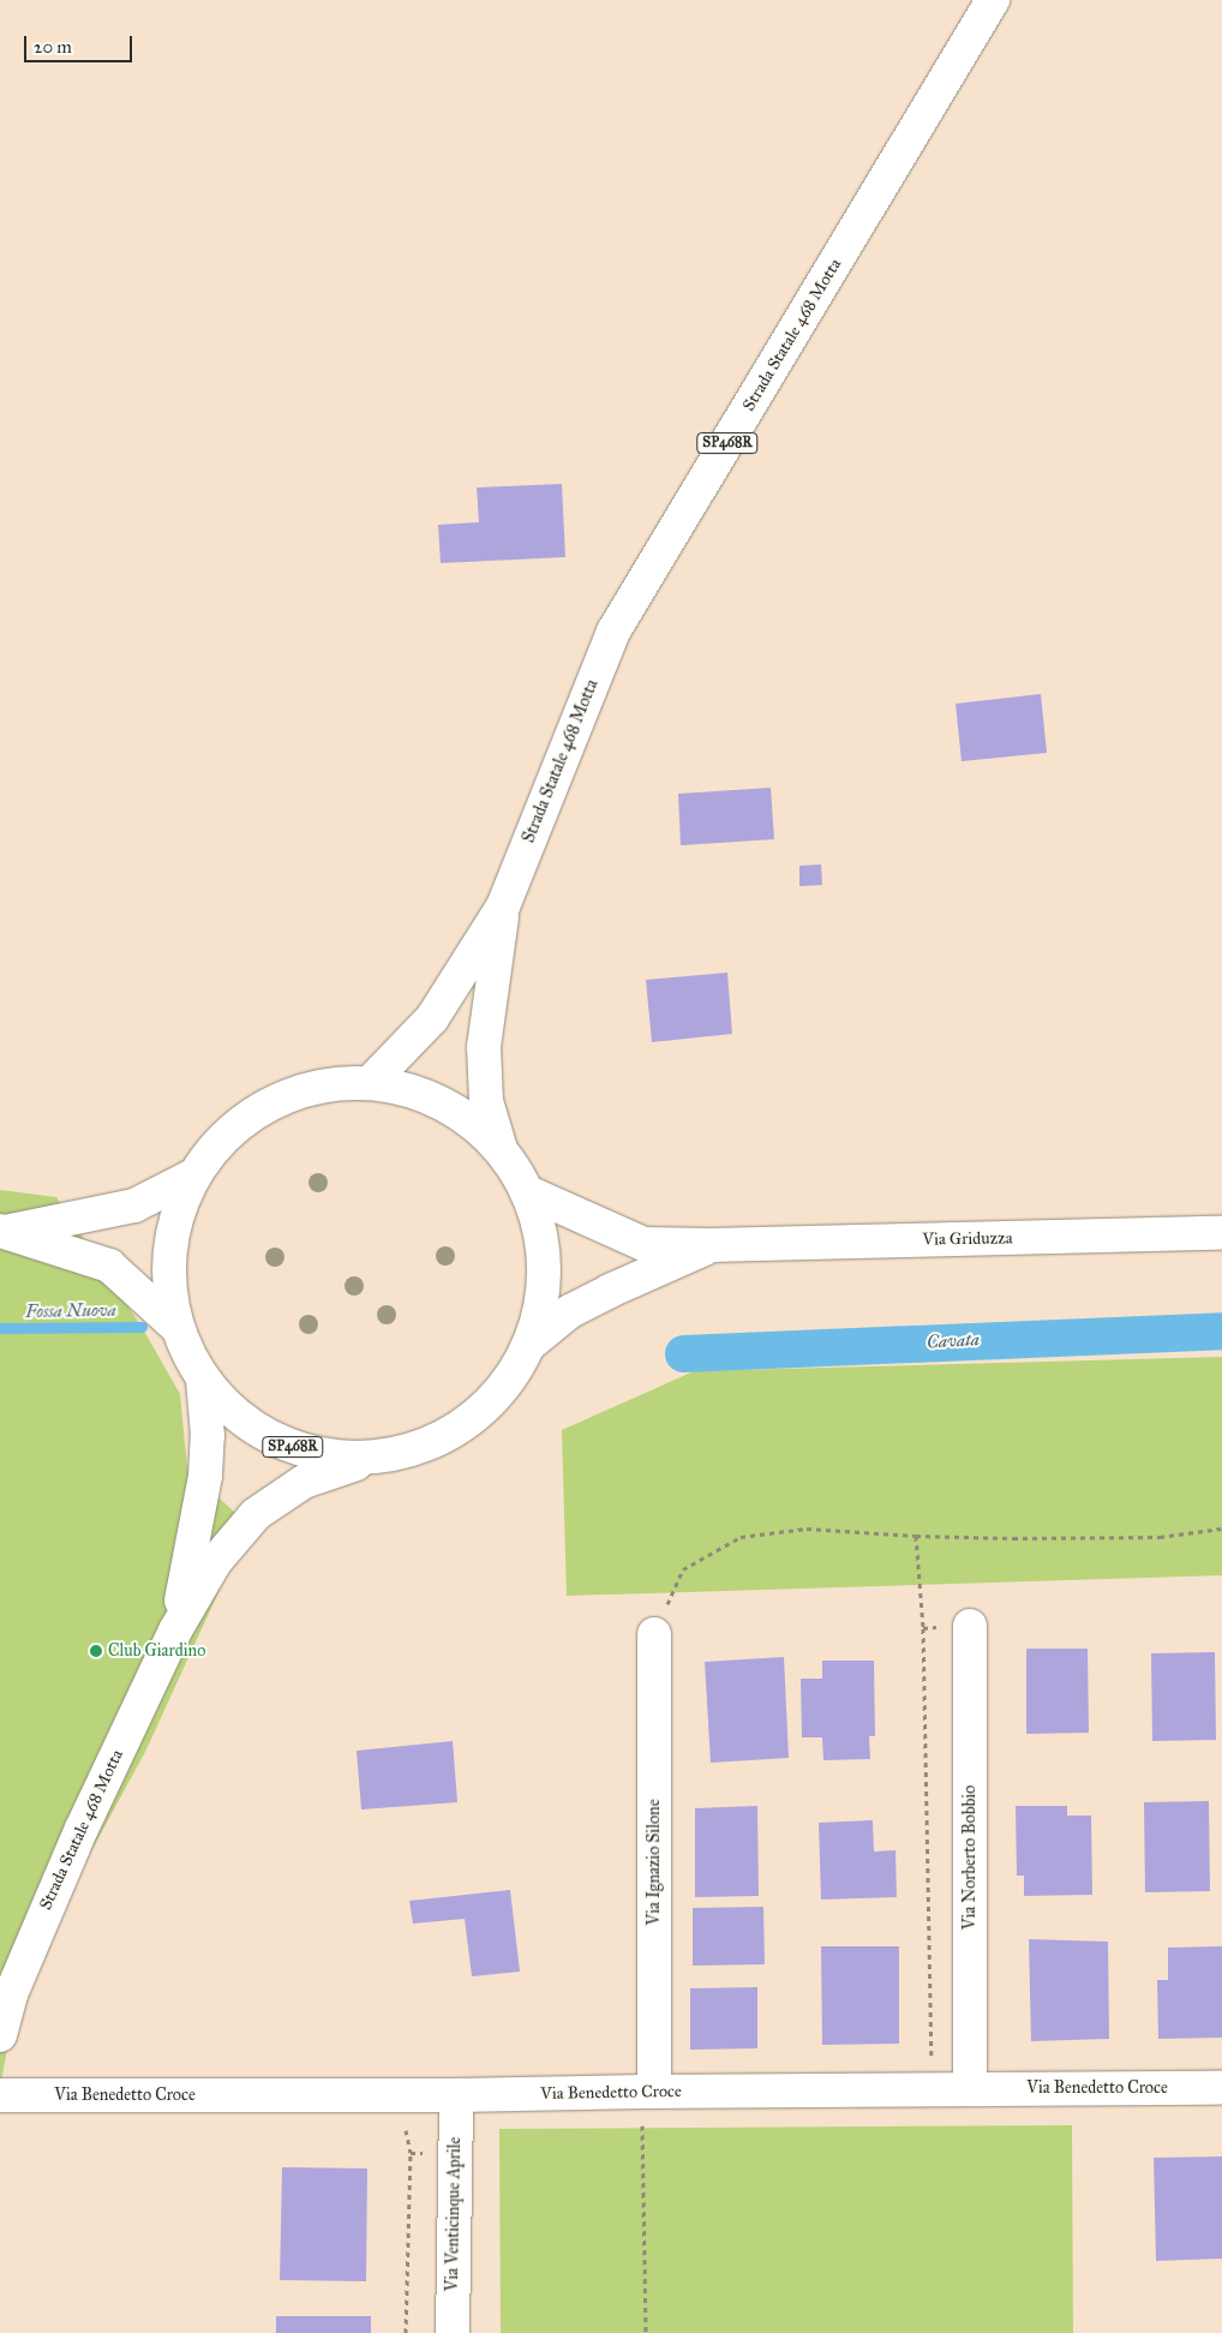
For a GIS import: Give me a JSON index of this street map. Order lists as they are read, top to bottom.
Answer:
{
  "streets": {
    "main road": [
      "Strada Statale 468 Motta",
      "SP468R",
      "Via Griduzza",
      "Via Norberto Bobbio",
      "Via Ignazio Silone",
      "Via Benedetto Croce",
      "Via Venticinque Aprile"
    ]
  },
  "crossings": [
    ["Strada Statale 468 Motta", "SP468R"],
    ["SP468R", "Via Griduzza"],
    ["Via Norberto Bobbio", "Via Benedetto Croce"],
    ["Via Ignazio Silone", "Via Benedetto Croce"],
    ["Via Benedetto Croce", "Via Venticinque Aprile"]
  ],
  "water": ["Fossa Nuova", "Cavata"],
  "places": ["Club Giardino"],
  "scale_bar": "20 m"
}
